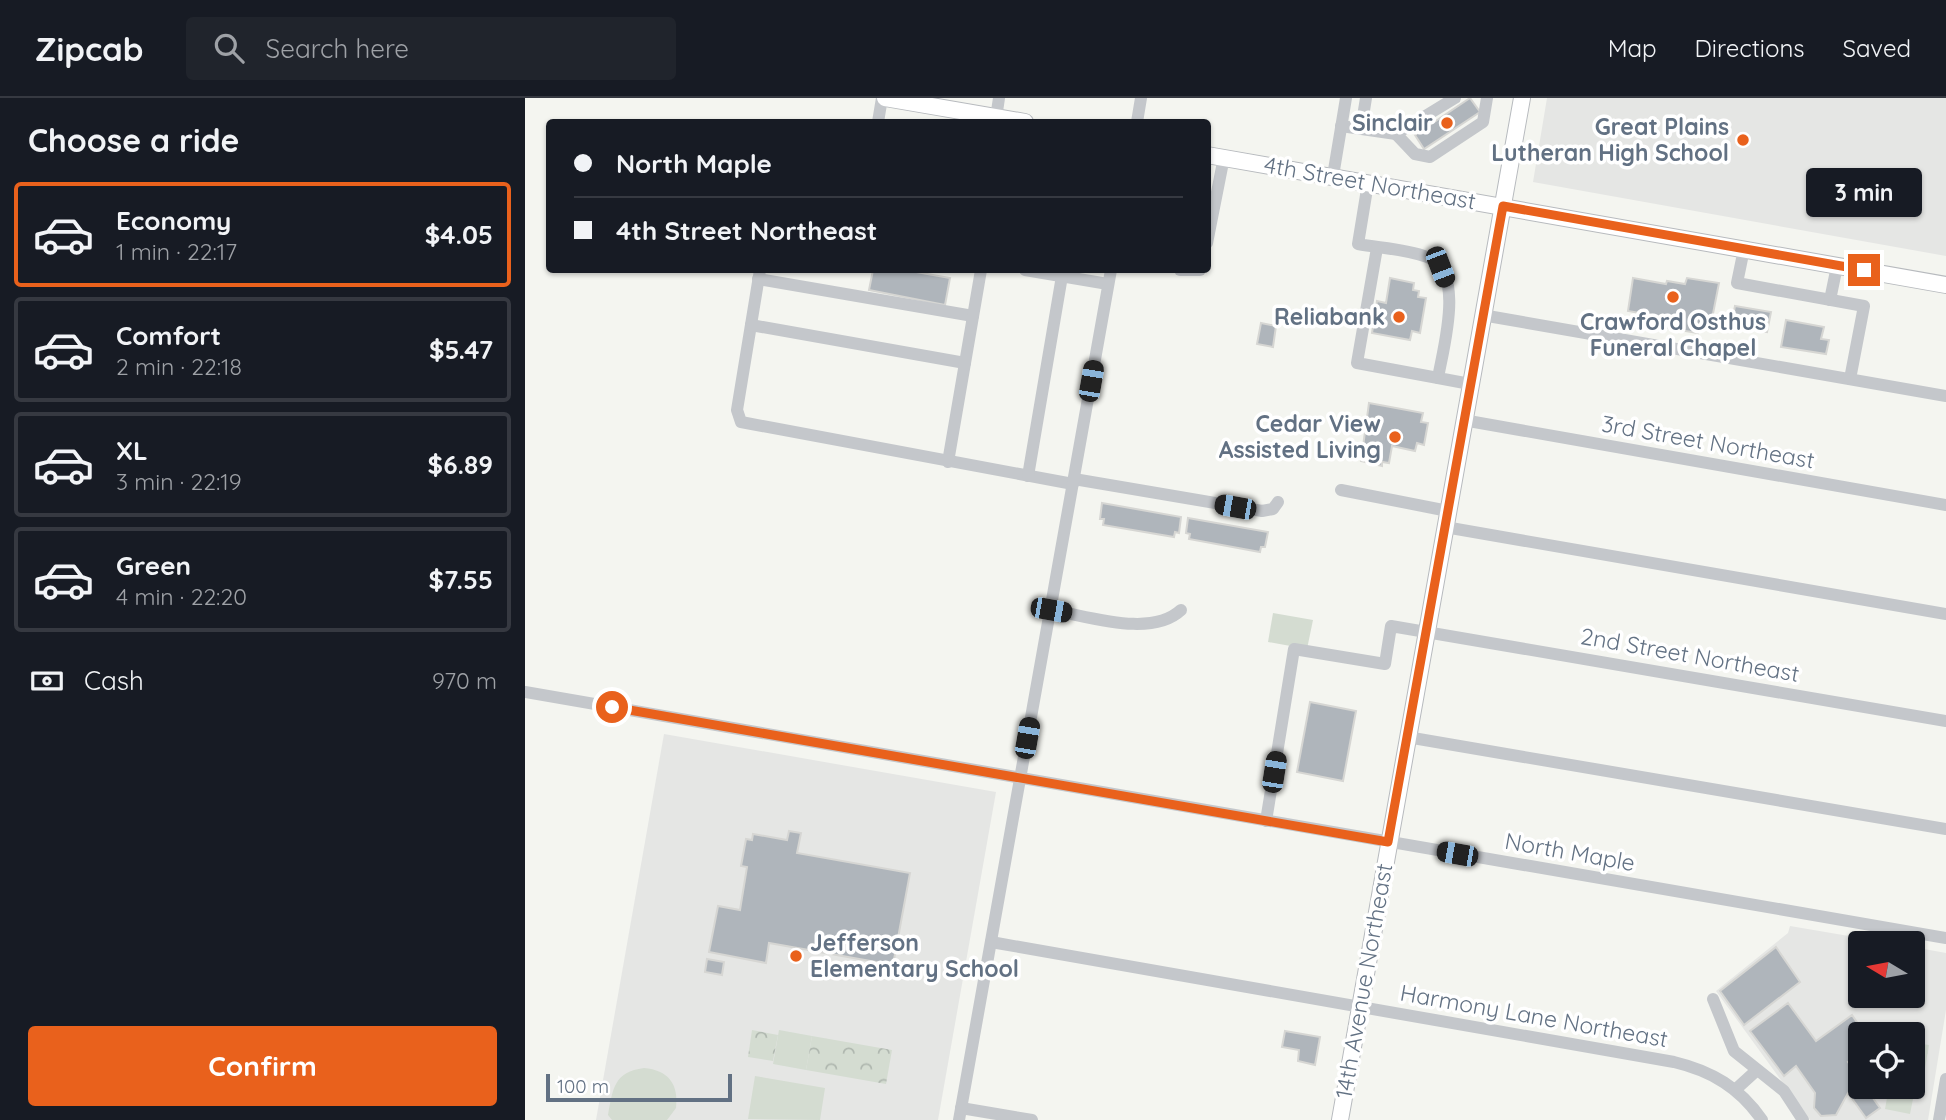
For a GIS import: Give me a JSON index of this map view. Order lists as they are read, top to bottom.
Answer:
{
  "streets": {
    "main road": ["4th Street Northeast", "14th Avenue Northeast"],
    "street": [
      "3rd Street Northeast",
      "2nd Street Northeast",
      "North Maple",
      "Harmony Lane Northeast"
    ]
  },
  "crossings": [
    ["4th Street Northeast", "14th Avenue Northeast"],
    ["3rd Street Northeast", "14th Avenue Northeast"],
    ["2nd Street Northeast", "North Maple"],
    ["2nd Street Northeast", "14th Avenue Northeast"],
    ["North Maple", "14th Avenue Northeast"],
    ["14th Avenue Northeast", "Harmony Lane Northeast"]
  ],
  "places": [
    "Sinclair",
    "Great Plains Lutheran High School",
    "Crawford Osthus Funeral Chapel",
    "Reliabank",
    "Cedar View Assisted Living",
    "Jefferson Elementary School"
  ],
  "scale_bar": "100 m",
  "north": "left",
  "page": {
    "header": "Zipcab",
    "search": "Search here",
    "nav": ["Map", "Directions", "Saved"],
    "heading": "Choose a ride",
    "banner": ["North Maple", "4th Street Northeast"],
    "bubble": "3 min",
    "list": [
      {
        "name": "Economy",
        "note": "1 min · 22:17",
        "value": "$4.05"
      },
      {
        "name": "Comfort",
        "note": "2 min · 22:18",
        "value": "$5.47"
      },
      {
        "name": "XL",
        "note": "3 min · 22:19",
        "value": "$6.89"
      },
      {
        "name": "Green",
        "note": "4 min · 22:20",
        "value": "$7.55"
      }
    ],
    "pay": ["Cash", "970 m"],
    "buttons": "Confirm",
    "scale": "100 m"
  }
}
